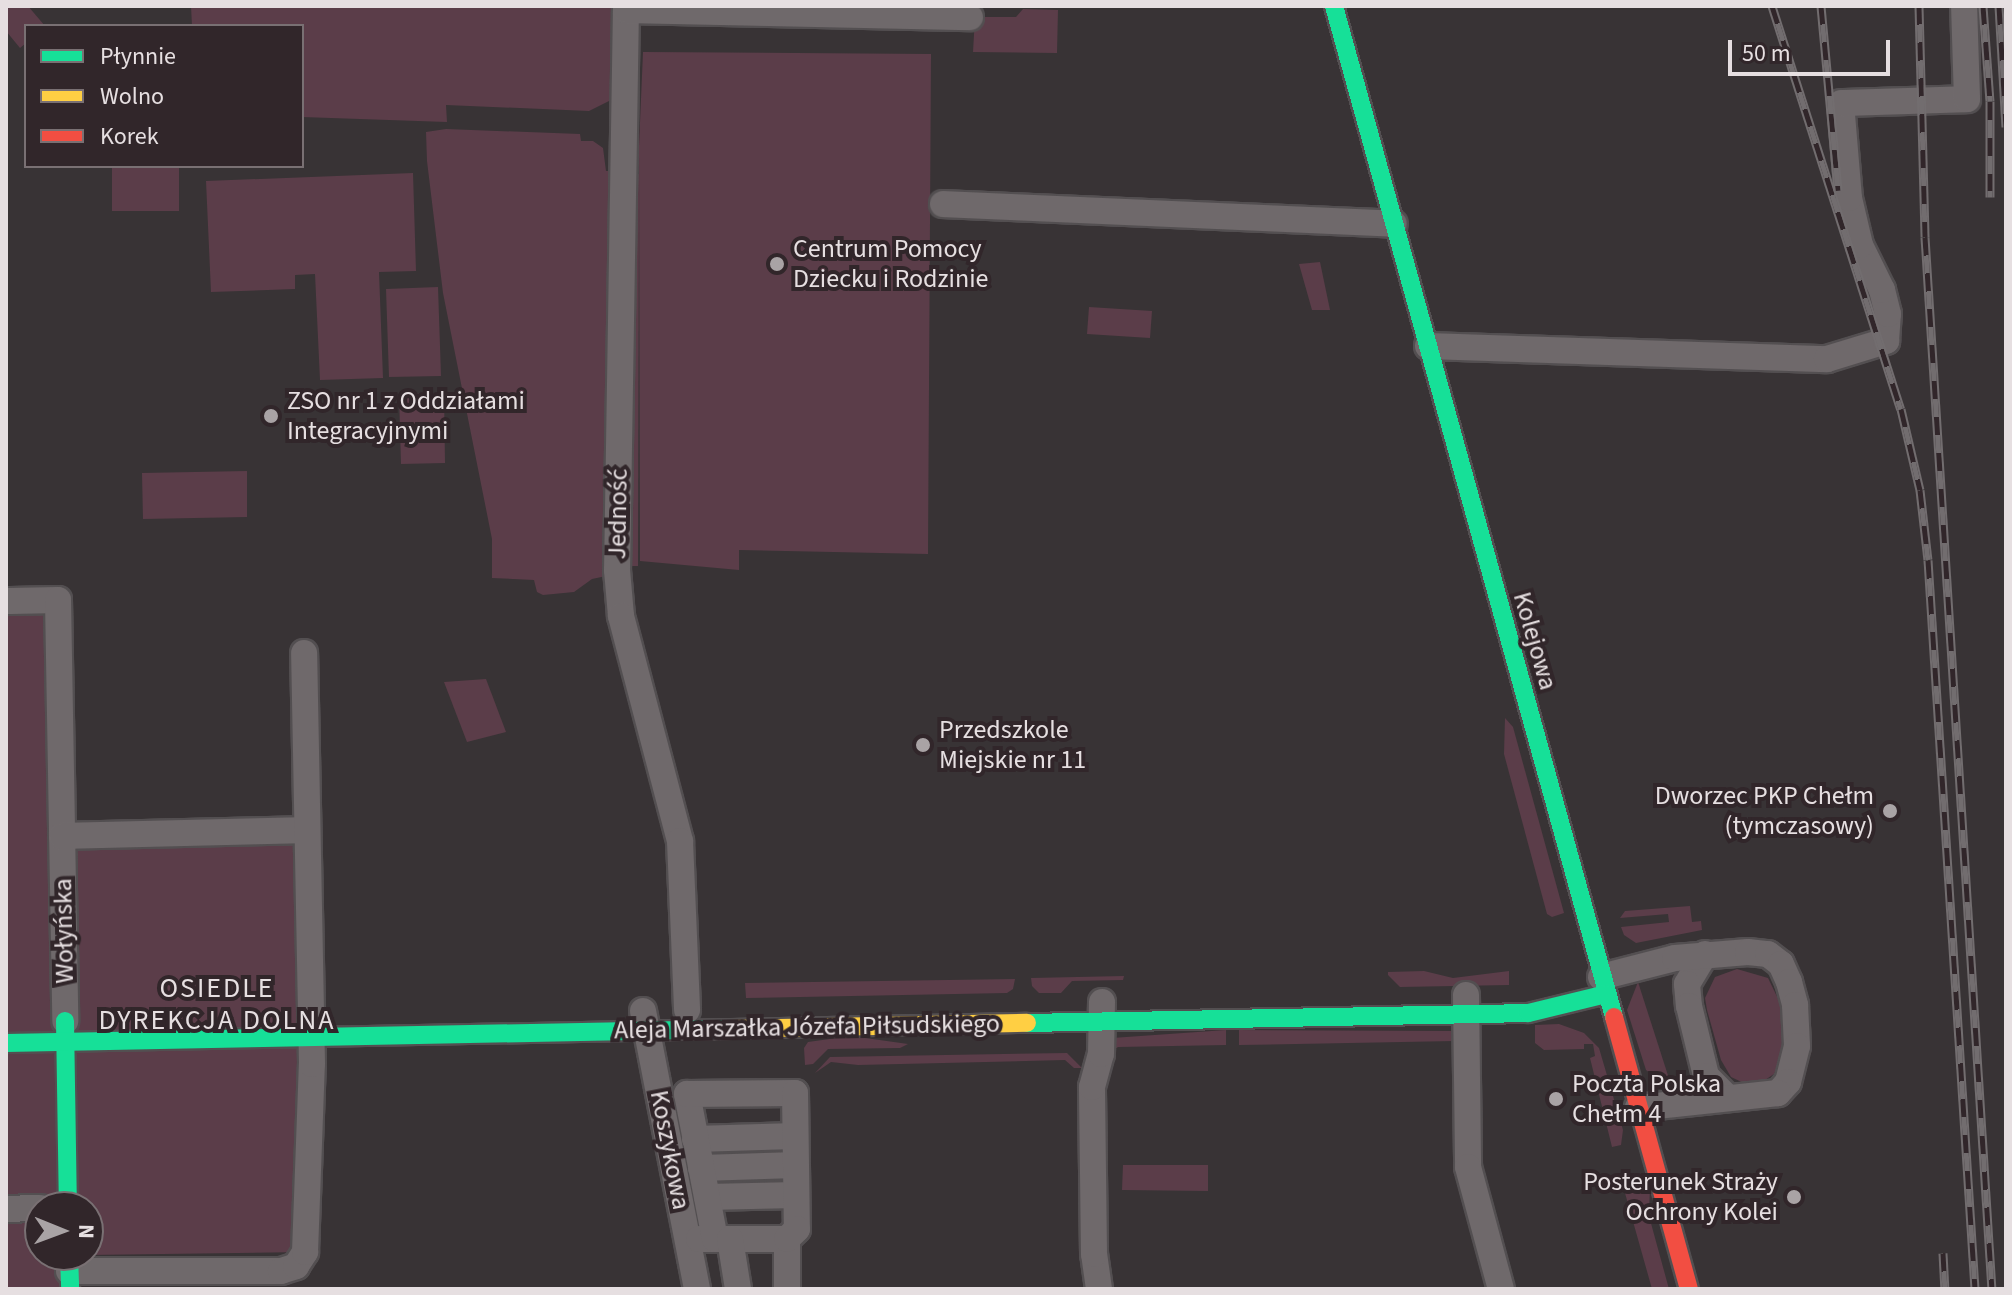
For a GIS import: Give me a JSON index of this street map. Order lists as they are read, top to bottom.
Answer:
{
  "streets": {
    "street": [
      "Jedność",
      "Kolejowa",
      "Wołyńska",
      "Aleja Marszałka Józefa Piłsudskiego",
      "Koszykowa"
    ]
  },
  "crossings": [
    ["Jedność", "Aleja Marszałka Józefa Piłsudskiego"],
    ["Jedność", "Koszykowa"],
    ["Kolejowa", "Aleja Marszałka Józefa Piłsudskiego"],
    ["Wołyńska", "Aleja Marszałka Józefa Piłsudskiego"],
    ["Aleja Marszałka Józefa Piłsudskiego", "Koszykowa"]
  ],
  "districts": ["OSIEDLE DYREKCJA DOLNA"],
  "places": [
    "Centrum Pomocy Dziecku i Rodzinie",
    "ZSO nr 1 z Oddziałami Integracyjnymi",
    "Przedszkole Miejskie nr 11",
    "Dworzec PKP Chełm (tymczasowy)",
    "Poczta Polska Chełm 4",
    "Posterunek Straży Ochrony Kolei"
  ],
  "legend": ["Płynnie", "Wolno", "Korek"],
  "scale_bar": "50 m",
  "north": "right"
}
